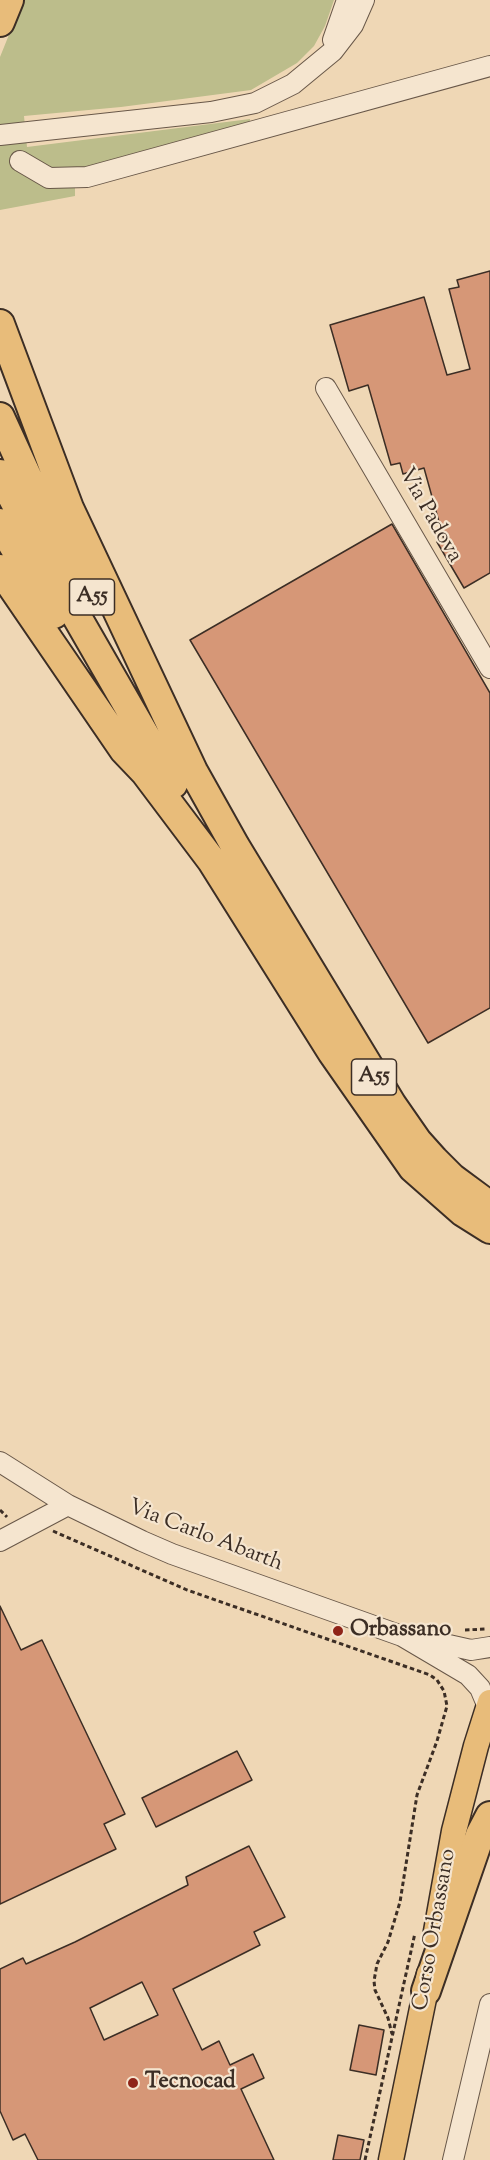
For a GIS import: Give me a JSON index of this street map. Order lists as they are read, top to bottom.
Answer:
{
  "streets": {
    "highway": ["A55"],
    "main road": ["Corso Orbassano"],
    "street": ["Via Padova", "Via Carlo Abarth"]
  },
  "crossings": [
    ["Via Carlo Abarth", "Corso Orbassano"]
  ],
  "places": ["Orbassano", "Tecnocad"]
}
